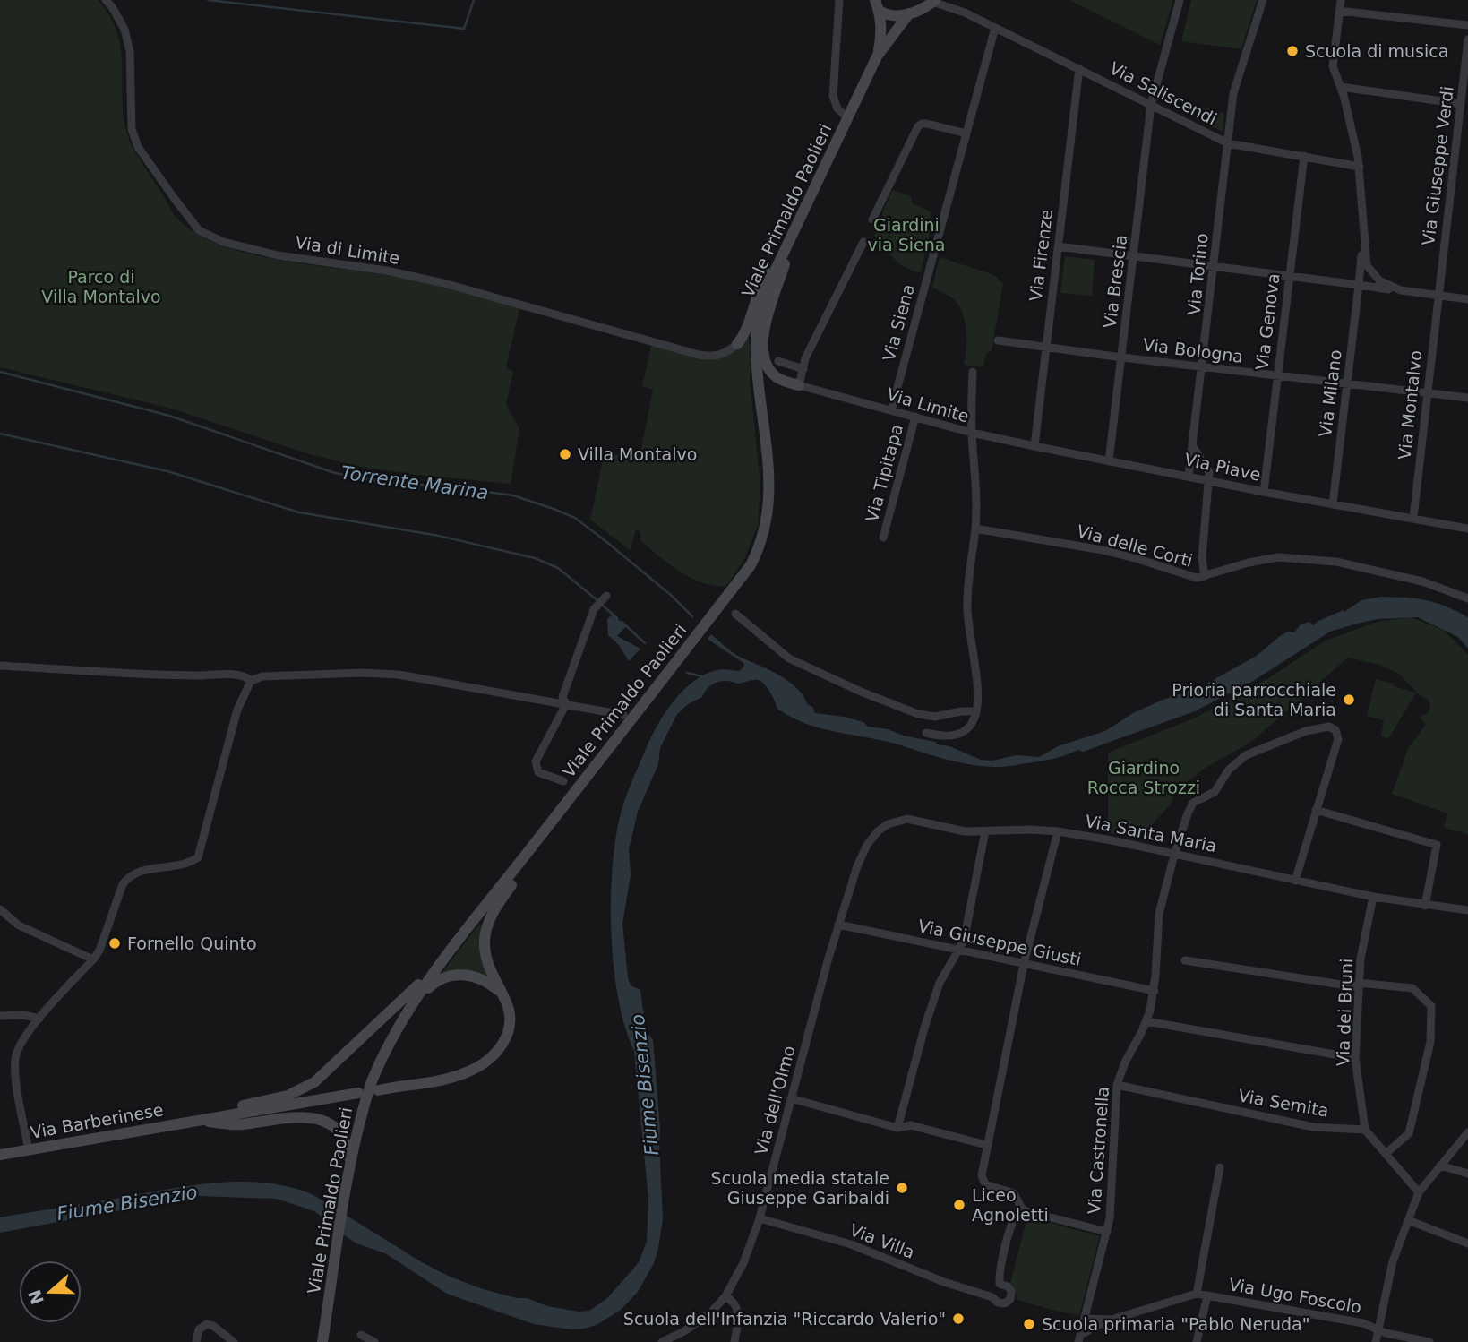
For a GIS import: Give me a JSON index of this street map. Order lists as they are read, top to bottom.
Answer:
{
  "streets": {
    "main road": ["Viale Primaldo Paolieri", "Via Barberinese"],
    "street": [
      "Via Saliscendi",
      "Via Giuseppe Verdi",
      "Via di Limite",
      "Via Firenze",
      "Via Torino",
      "Via Brescia",
      "Via Genova",
      "Via Siena",
      "Via Bologna",
      "Via Milano",
      "Via Limite",
      "Via Montalvo",
      "Via Piave",
      "Via Tipitapa",
      "Via delle Corti",
      "Via Santa Maria",
      "Via Giuseppe Giusti",
      "Via dei Bruni",
      "Via dell'Olmo",
      "Via Semita",
      "Via Castronella",
      "Via Villa",
      "Via Ugo Foscolo"
    ]
  },
  "crossings": [
    ["Via Saliscendi", "Viale Primaldo Paolieri"],
    ["Via Saliscendi", "Via Firenze"],
    ["Via Saliscendi", "Via Torino"],
    ["Via Saliscendi", "Via Brescia"],
    ["Via Saliscendi", "Via Genova"],
    ["Via Saliscendi", "Via Siena"],
    ["Via Giuseppe Verdi", "Via Montalvo"],
    ["Via Firenze", "Via Bologna"],
    ["Via Firenze", "Via Piave"],
    ["Via Torino", "Via Bologna"],
    ["Via Torino", "Via Piave"],
    ["Via Brescia", "Via Bologna"],
    ["Via Brescia", "Via Piave"],
    ["Via Genova", "Via Bologna"],
    ["Via Genova", "Via Piave"],
    ["Via Siena", "Via Limite"],
    ["Via Bologna", "Via Milano"],
    ["Via Bologna", "Via Montalvo"],
    ["Via Milano", "Via Piave"],
    ["Via Limite", "Via Piave"],
    ["Via Limite", "Via Tipitapa"],
    ["Via Limite", "Via delle Corti"],
    ["Via Montalvo", "Via Piave"],
    ["Via Santa Maria", "Via dei Bruni"],
    ["Via Santa Maria", "Via dell'Olmo"],
    ["Via Santa Maria", "Via Castronella"],
    ["Via Giuseppe Giusti", "Via dell'Olmo"],
    ["Via Giuseppe Giusti", "Via Castronella"],
    ["Via dei Bruni", "Via Semita"],
    ["Via dell'Olmo", "Via Villa"],
    ["Via Semita", "Via Castronella"],
    ["Via Castronella", "Via Ugo Foscolo"]
  ],
  "water": ["Torrente Marina", "Fiume Bisenzio"],
  "parks": ["Giardini via Siena", "Parco di Villa Montalvo", "Giardino Rocca Strozzi"],
  "places": [
    "Scuola di musica",
    "Villa Montalvo",
    "Prioria parrocchiale di Santa Maria",
    "Fornello Quinto",
    "Scuola media statale Giuseppe Garibaldi",
    "Liceo Agnoletti",
    "Scuola dell'Infanzia \"Riccardo Valerio\"",
    "Scuola primaria \"Pablo Neruda\""
  ],
  "north": "left"
}
